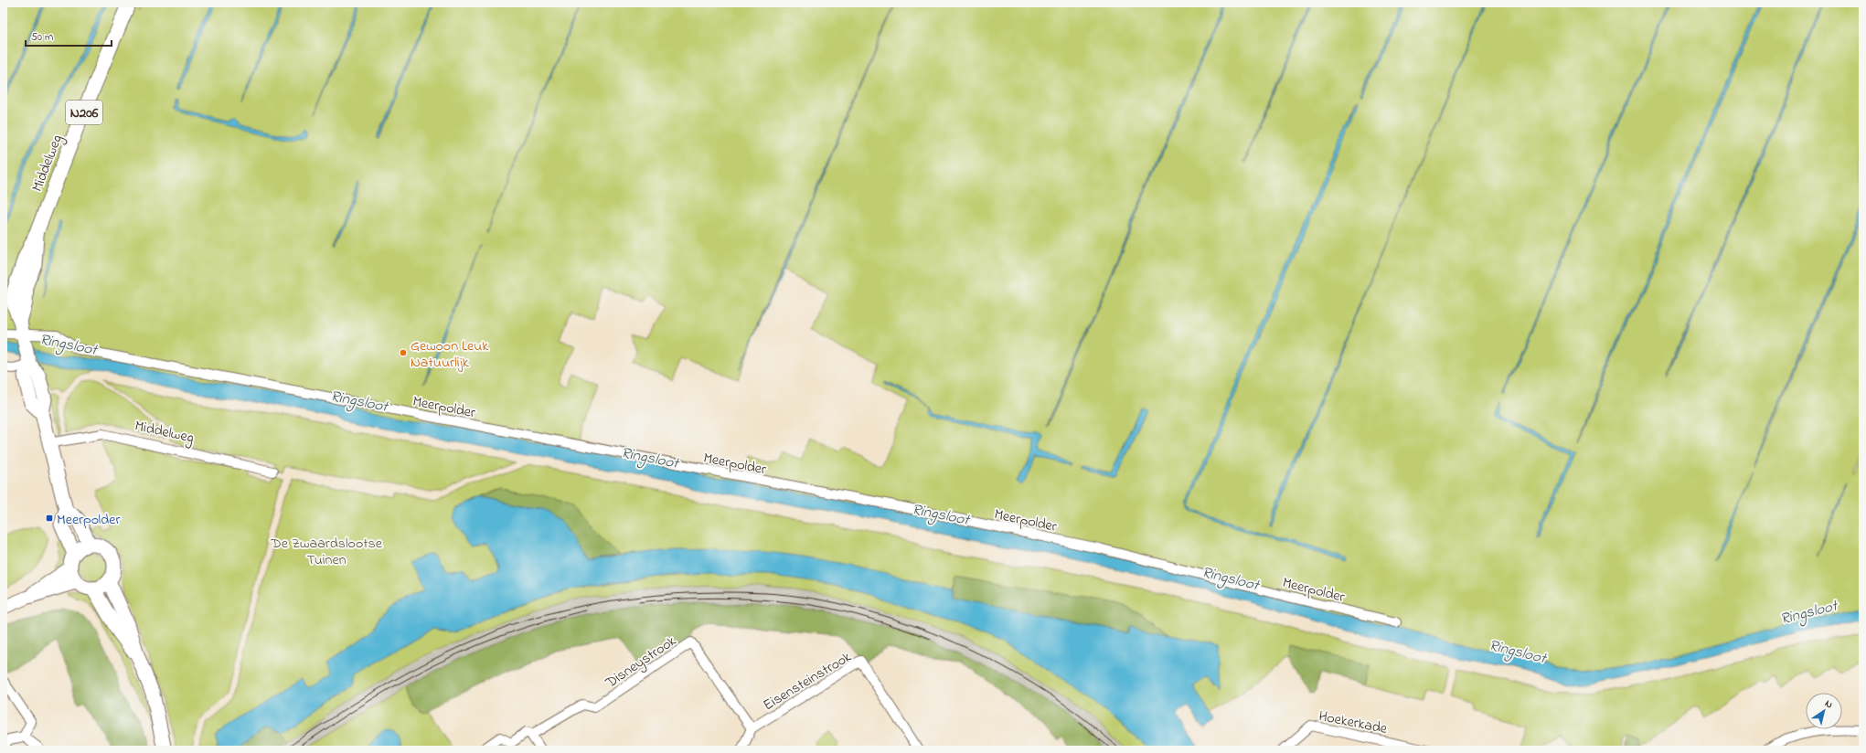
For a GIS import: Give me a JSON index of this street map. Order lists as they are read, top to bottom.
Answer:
{
  "streets": {
    "main road": ["N206", "Middelweg"],
    "street": [
      "Meerpolder",
      "Disneystrook",
      "Eisensteinstrook",
      "Hoekerkade"
    ]
  },
  "crossings": [
    ["N206", "Middelweg"],
    ["N206", "Meerpolder"],
    ["Middelweg", "Meerpolder"],
    ["Disneystrook", "Eisensteinstrook"]
  ],
  "water": ["Ringsloot"],
  "parks": ["De Zwaardslootse Tuinen"],
  "places": {
    "other": ["Gewoon Leuk Natuurlijk"],
    "transit": ["Meerpolder"]
  },
  "scale_bar": "50 m",
  "north": "top right"
}
